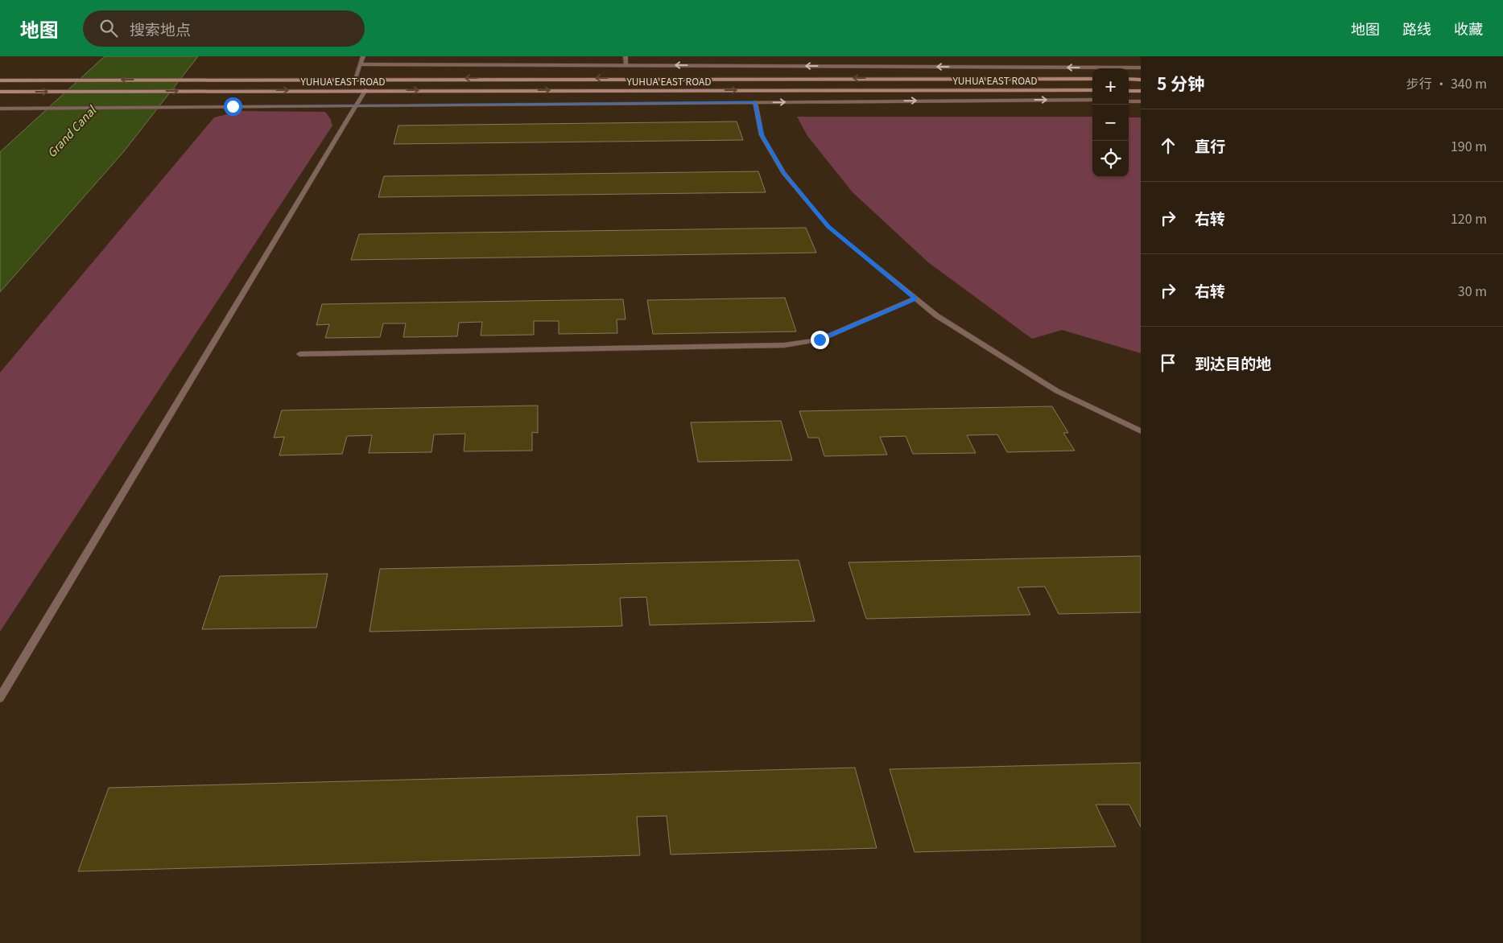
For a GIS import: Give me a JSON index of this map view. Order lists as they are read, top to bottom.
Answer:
{
  "streets": {
    "main road": ["YUHUA EAST ROAD"]
  },
  "water": ["Grand Canal"],
  "page": {
    "header": "地图",
    "search": "搜索地点",
    "nav": ["地图", "路线", "收藏"],
    "heading": ["5 分钟", "步行 · 340 m"],
    "map_buttons": ["+", "−"],
    "list": [
      ["直行", "190 m"],
      ["右转", "120 m"],
      ["右转", "30 m"],
      "到达目的地"
    ]
  }
}
